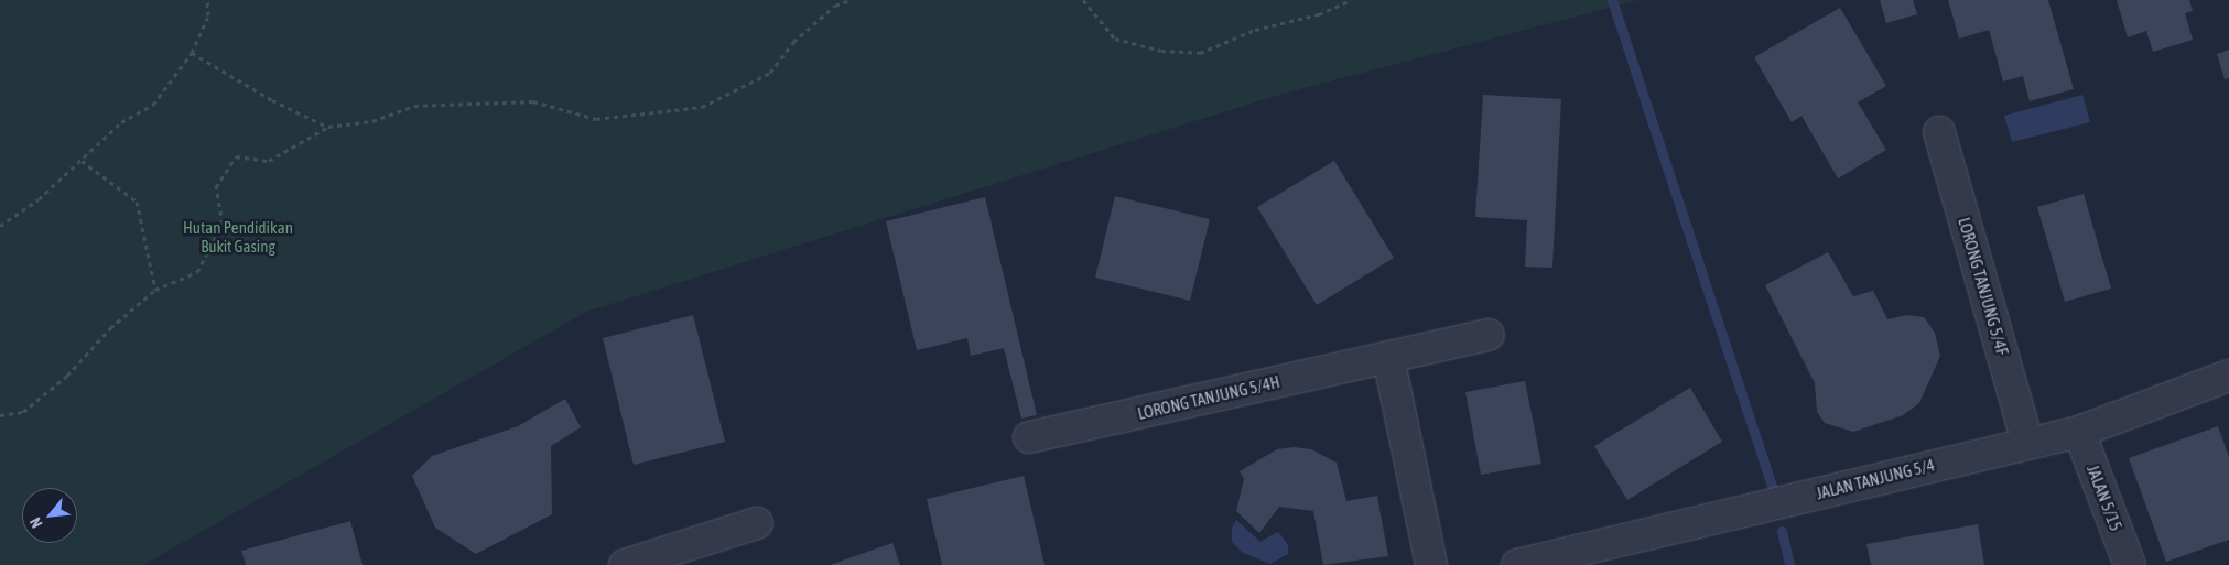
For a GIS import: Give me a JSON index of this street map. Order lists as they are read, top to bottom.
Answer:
{
  "streets": {
    "street": [
      "LORONG TANJUNG 5/4F",
      "LORONG TANJUNG 5/4H",
      "JALAN TANJUNG 5/4",
      "JALAN 5/15"
    ]
  },
  "crossings": [
    ["LORONG TANJUNG 5/4F", "JALAN TANJUNG 5/4"],
    ["JALAN TANJUNG 5/4", "JALAN 5/15"]
  ],
  "parks": ["Hutan Pendidikan Bukit Gasing"],
  "north": "bottom left"
}
